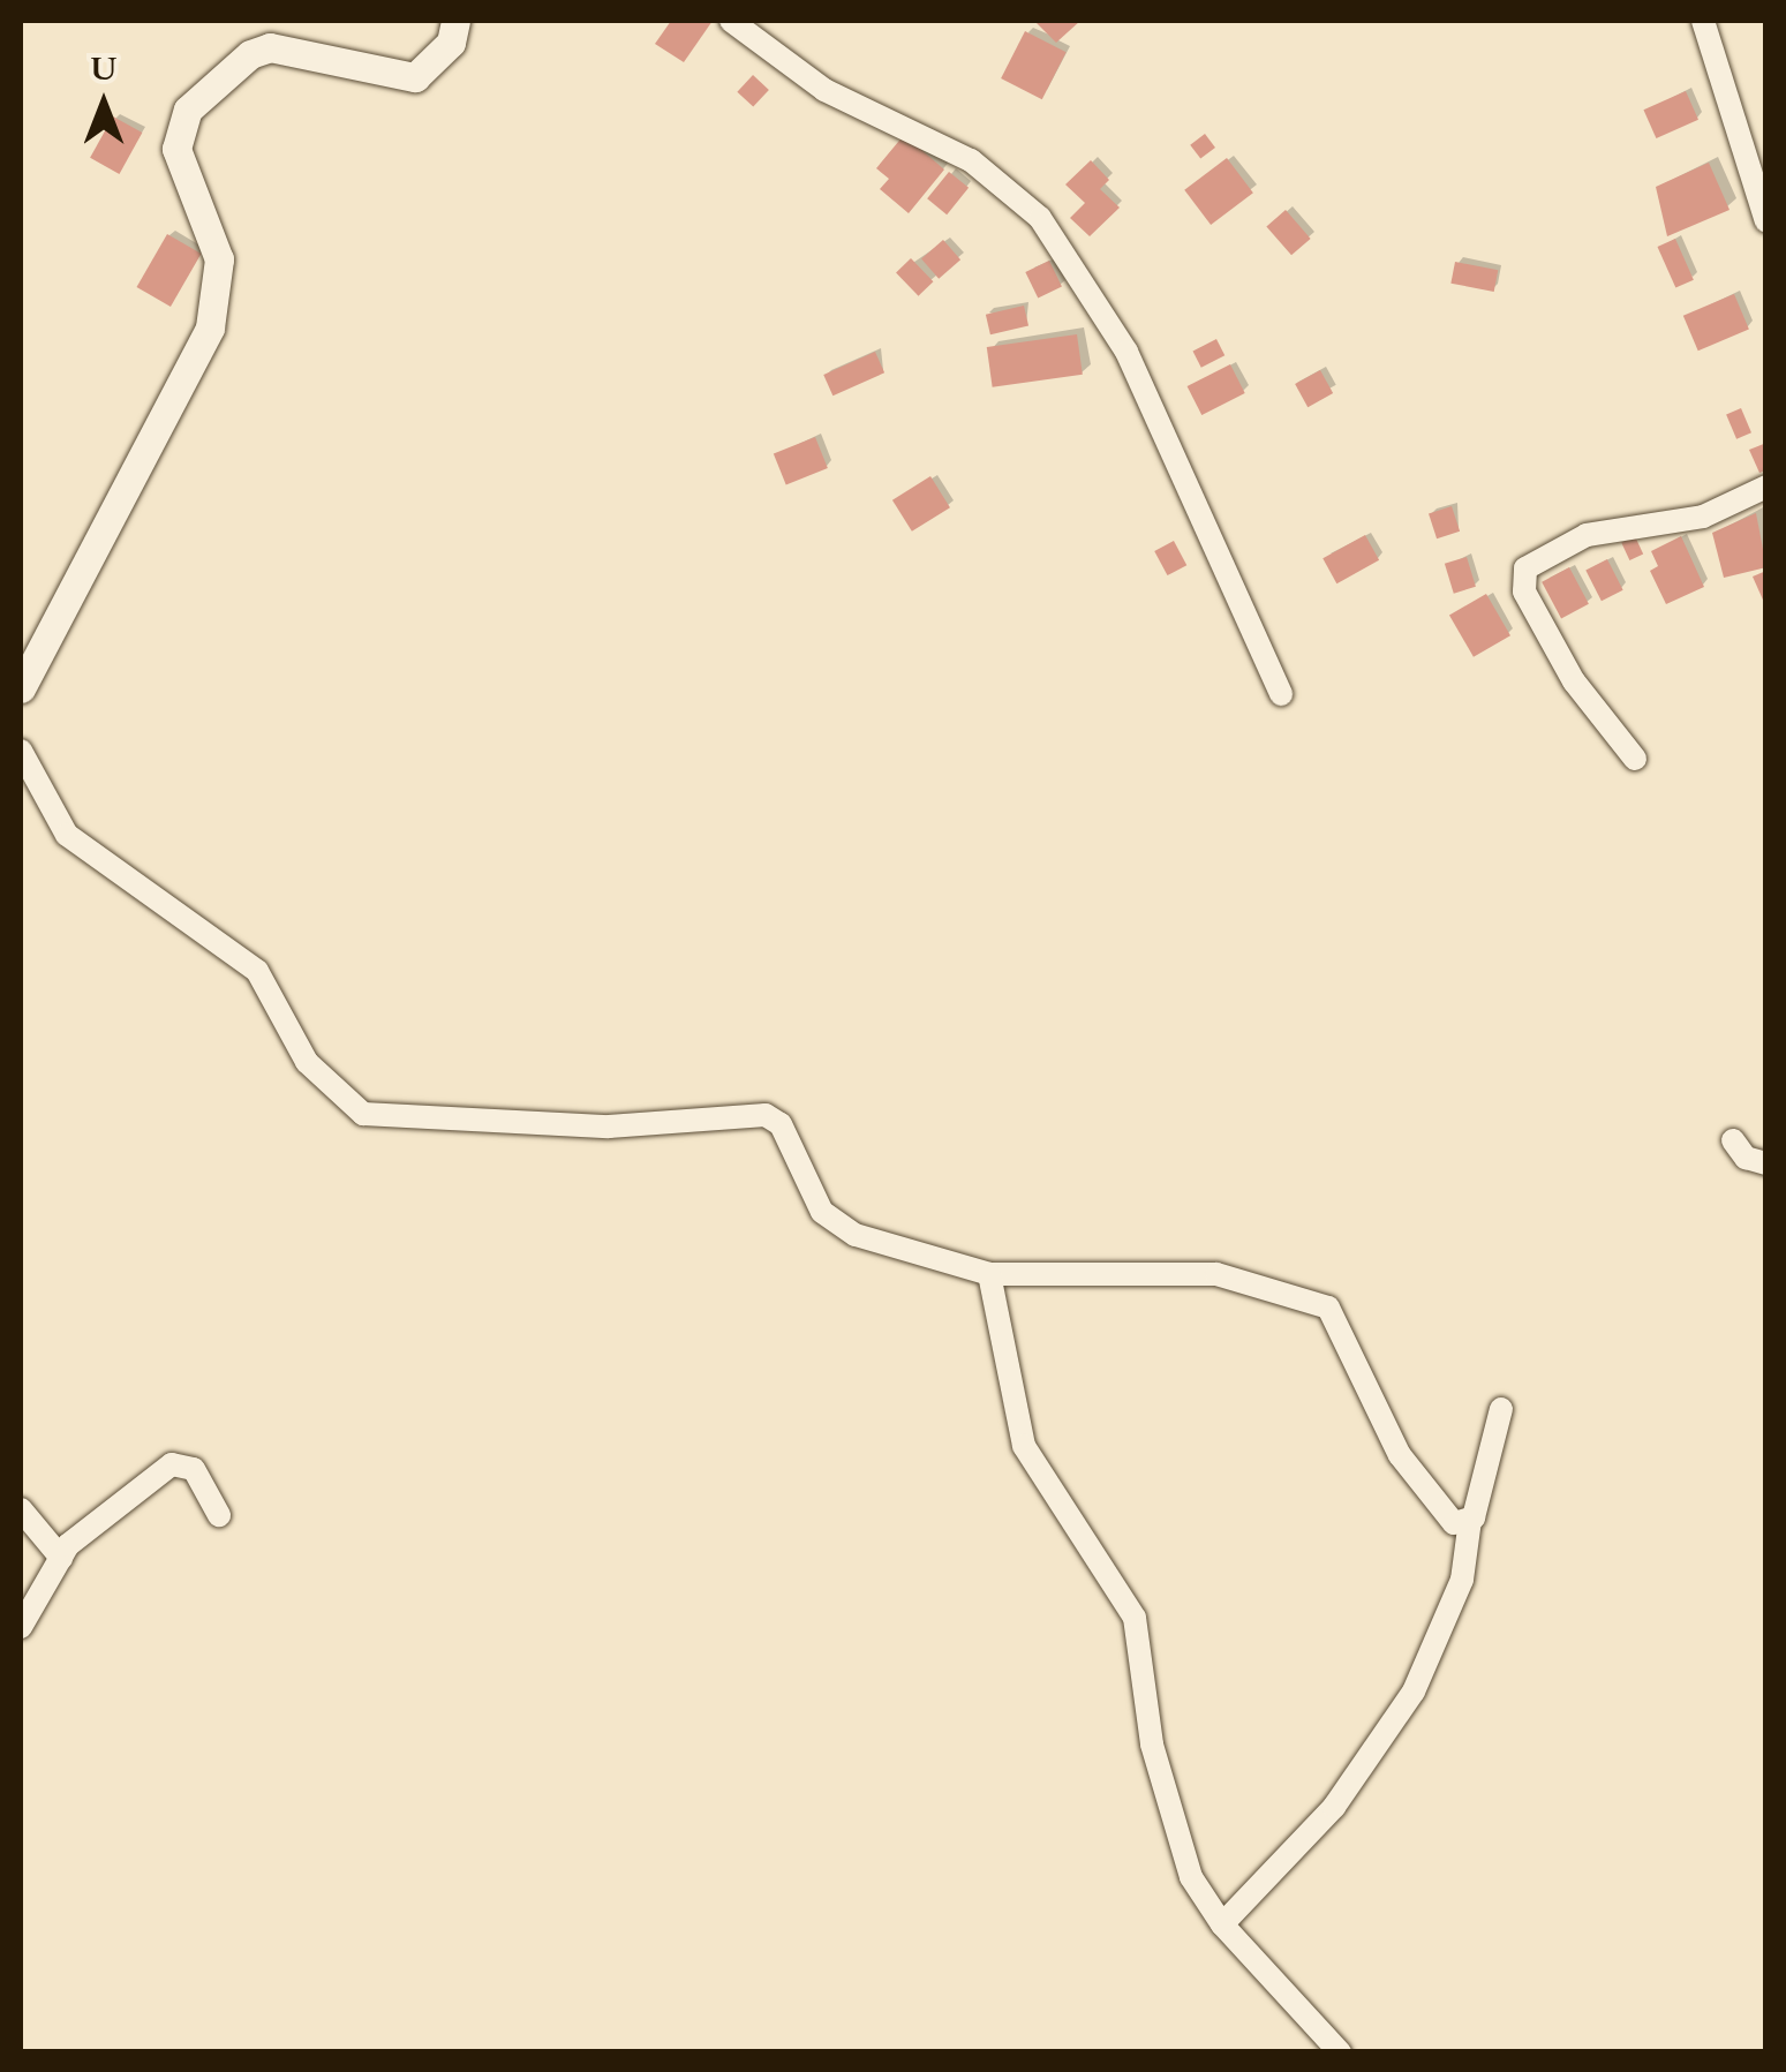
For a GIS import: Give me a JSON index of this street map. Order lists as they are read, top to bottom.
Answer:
{
  "north": "top"
}
